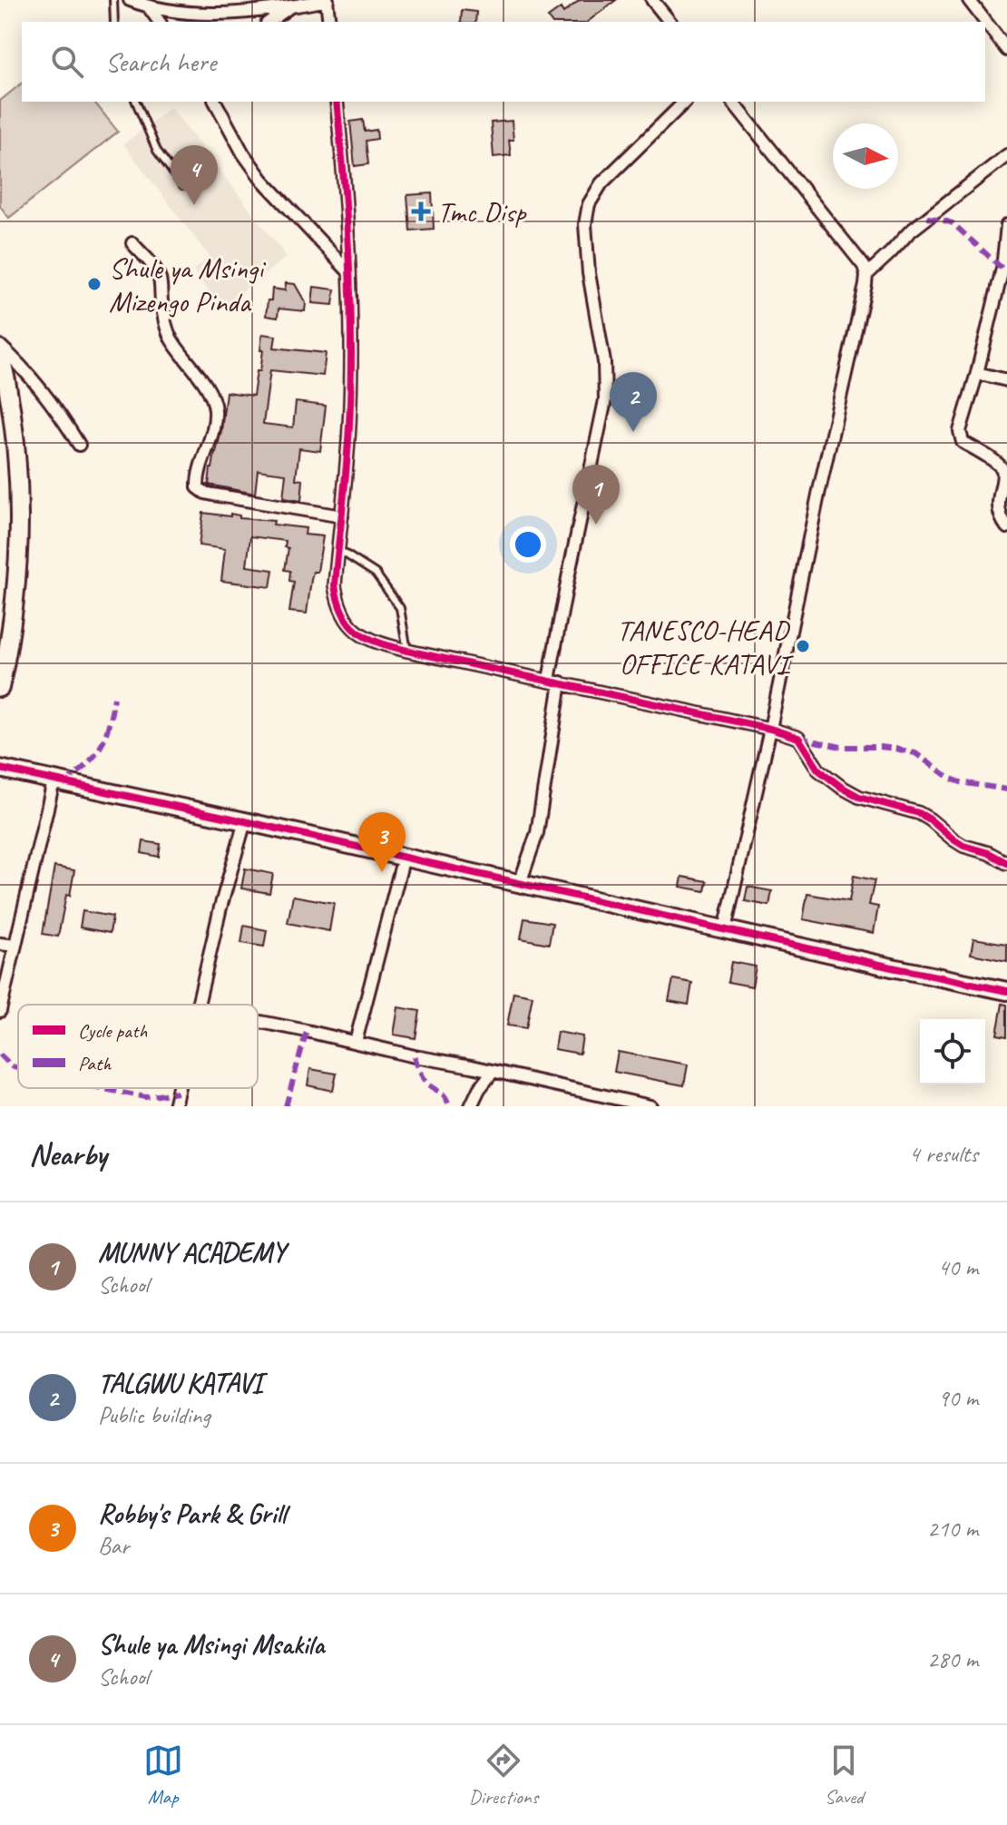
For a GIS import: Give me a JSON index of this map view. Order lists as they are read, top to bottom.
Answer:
{
  "places": {
    "health": ["Tmc Disp"],
    "other": ["Shule ya Msingi Mizengo Pinda", "TANESCO-HEAD OFFICE KATAVI"]
  },
  "legend": ["Cycle path", "Path"],
  "north": "right",
  "page": {
    "search": "Search here",
    "pins": [
      "4",
      "2",
      "1",
      "3"
    ],
    "heading": ["Nearby", "4 results"],
    "list": [
      {
        "mark": "1",
        "name": "MUNNY ACADEMY",
        "note": "School",
        "value": "40 m"
      },
      {
        "mark": "2",
        "name": "TALGWU KATAVI",
        "note": "Public building",
        "value": "90 m"
      },
      {
        "mark": "3",
        "name": "Robby's Park & Grill",
        "note": "Bar",
        "value": "210 m"
      },
      {
        "mark": "4",
        "name": "Shule ya Msingi Msakila",
        "note": "School",
        "value": "280 m"
      }
    ],
    "nav": ["Map", "Directions", "Saved"]
  }
}
